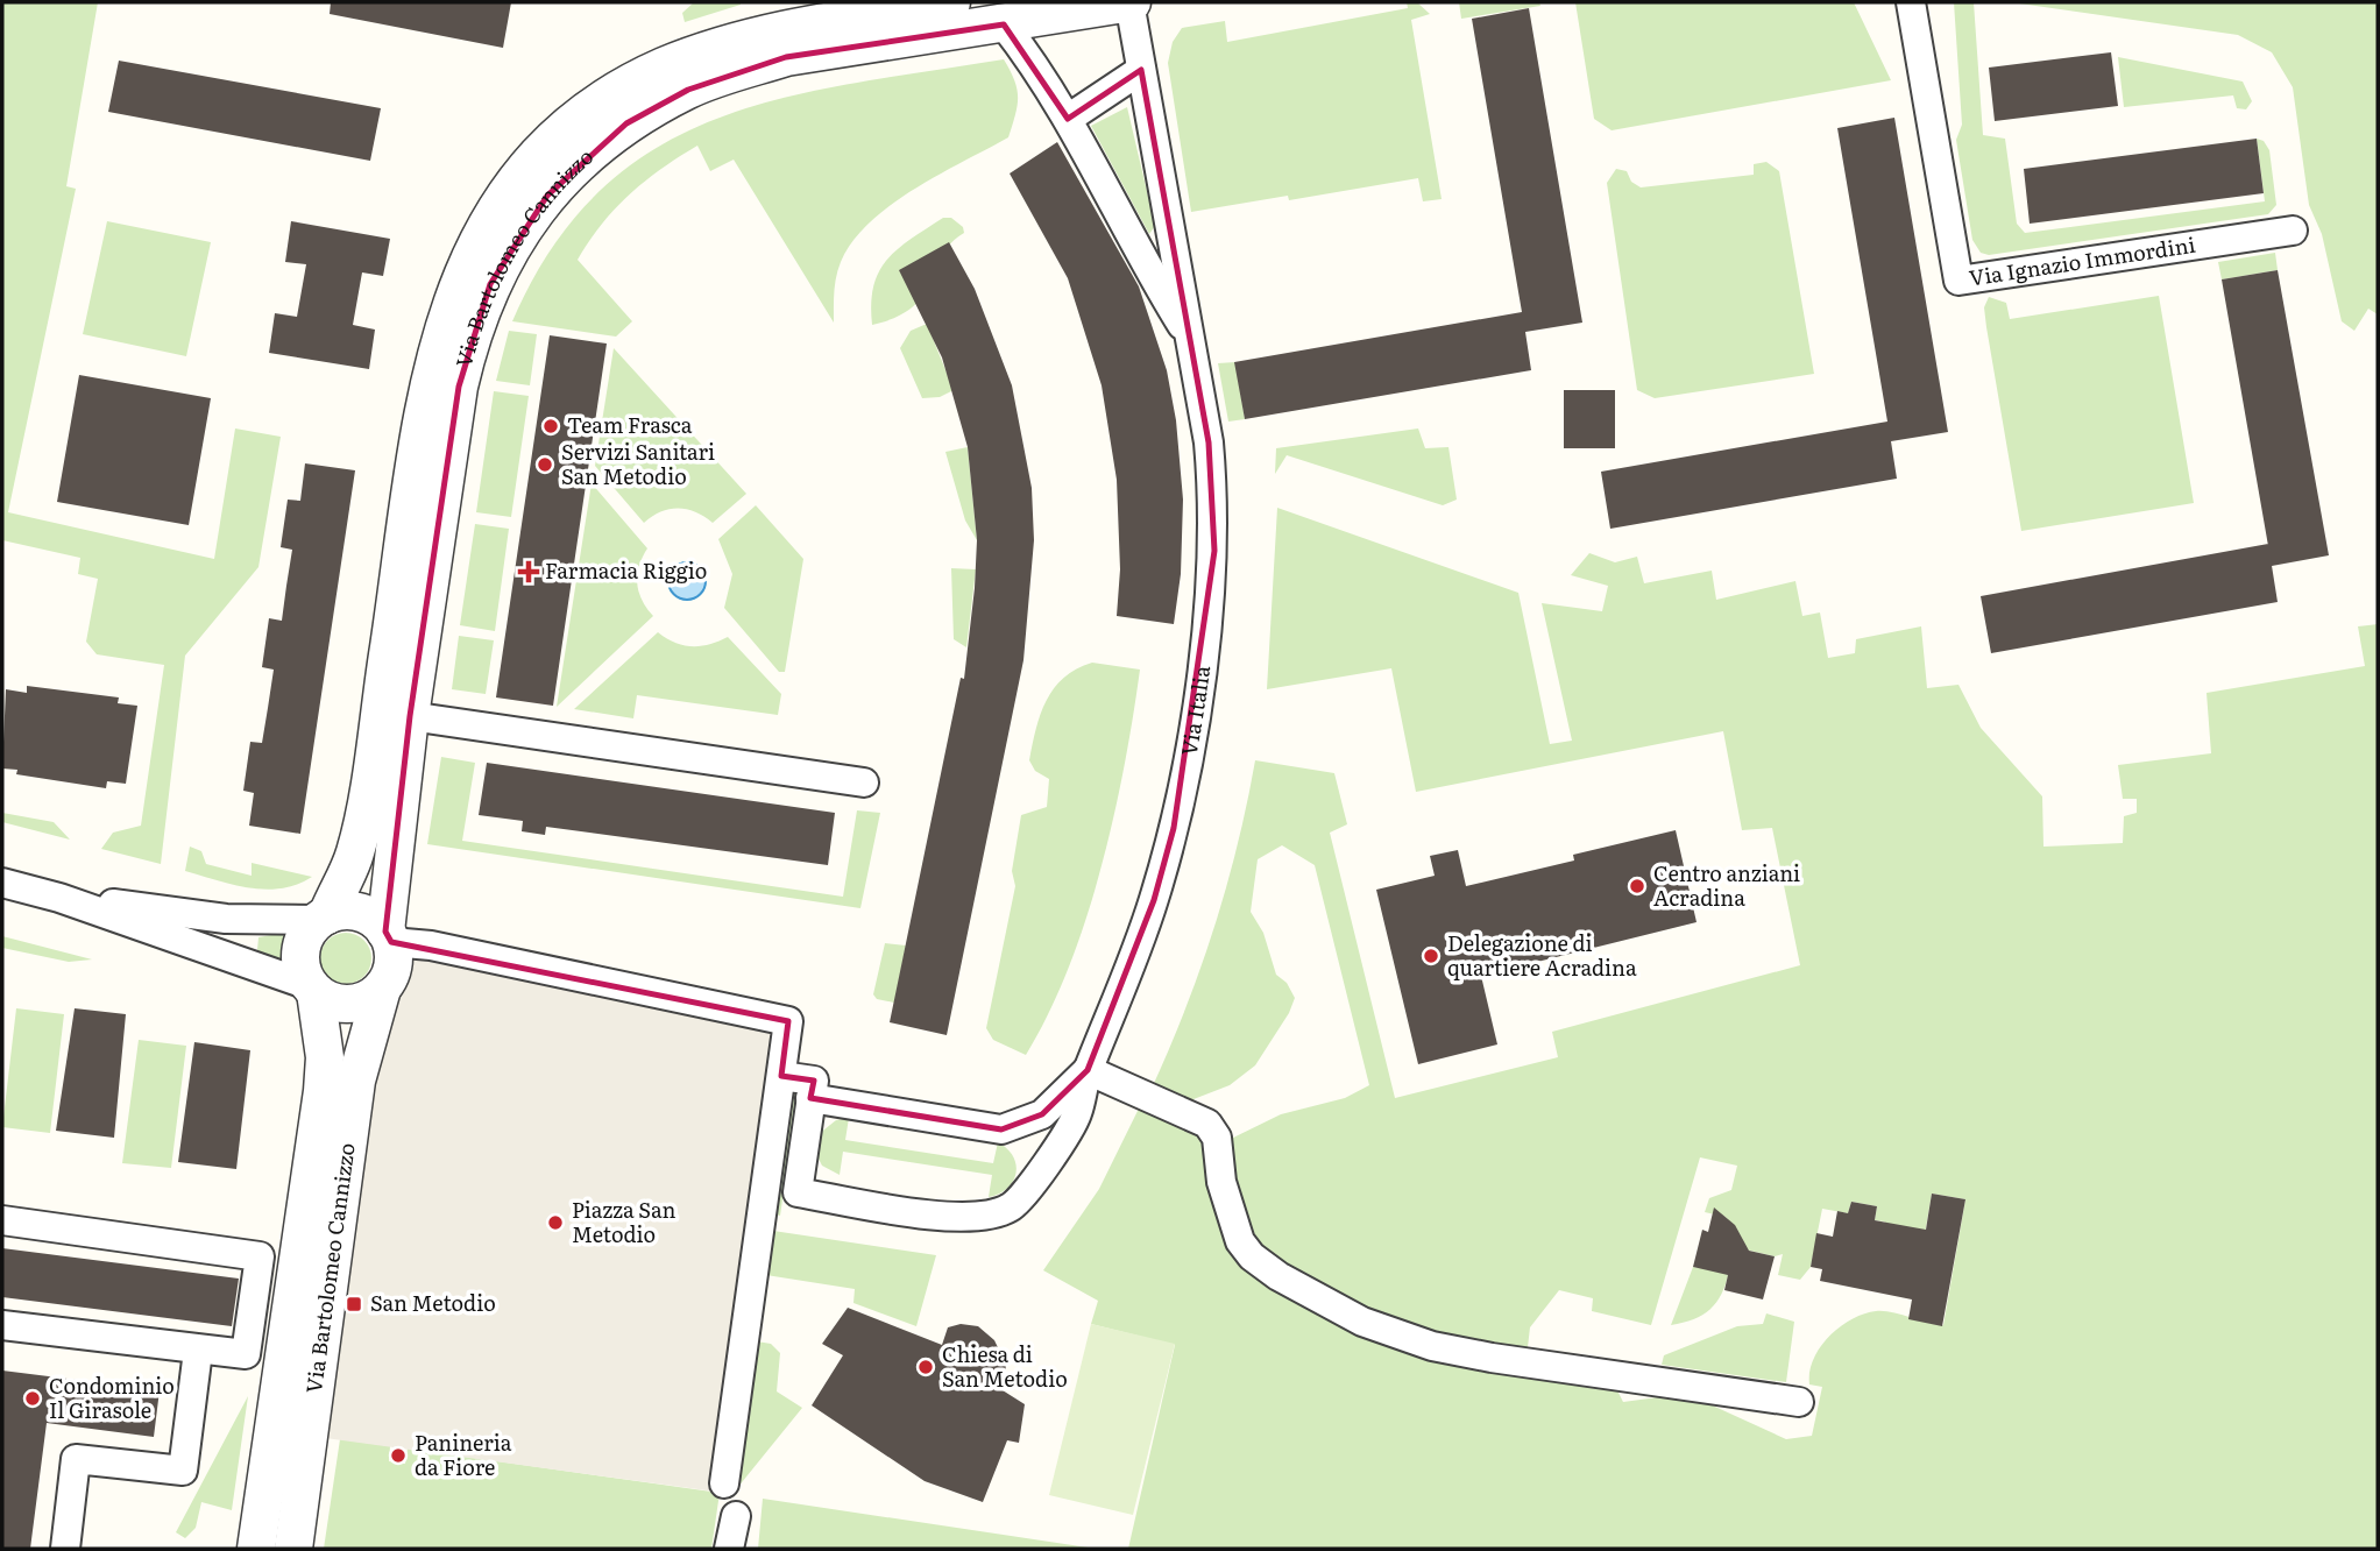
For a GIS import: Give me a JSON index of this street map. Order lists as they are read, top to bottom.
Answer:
{
  "streets": {
    "street": ["Via Bartolomeo Cannizzo", "Via Ignazio Immordini", "Via Italia"]
  },
  "crossings": [
    ["Via Bartolomeo Cannizzo", "Via Italia"]
  ],
  "places": {
    "other": [
      "Team Frasca",
      "Servizi Sanitari San Metodio",
      "Centro anziani Acradina",
      "Delegazione di quartiere Acradina",
      "Piazza San Metodio",
      "Chiesa di San Metodio",
      "Condominio Il Girasole",
      "Panineria da Fiore"
    ],
    "health": ["Farmacia Riggio"],
    "transit": ["San Metodio"]
  }
}
